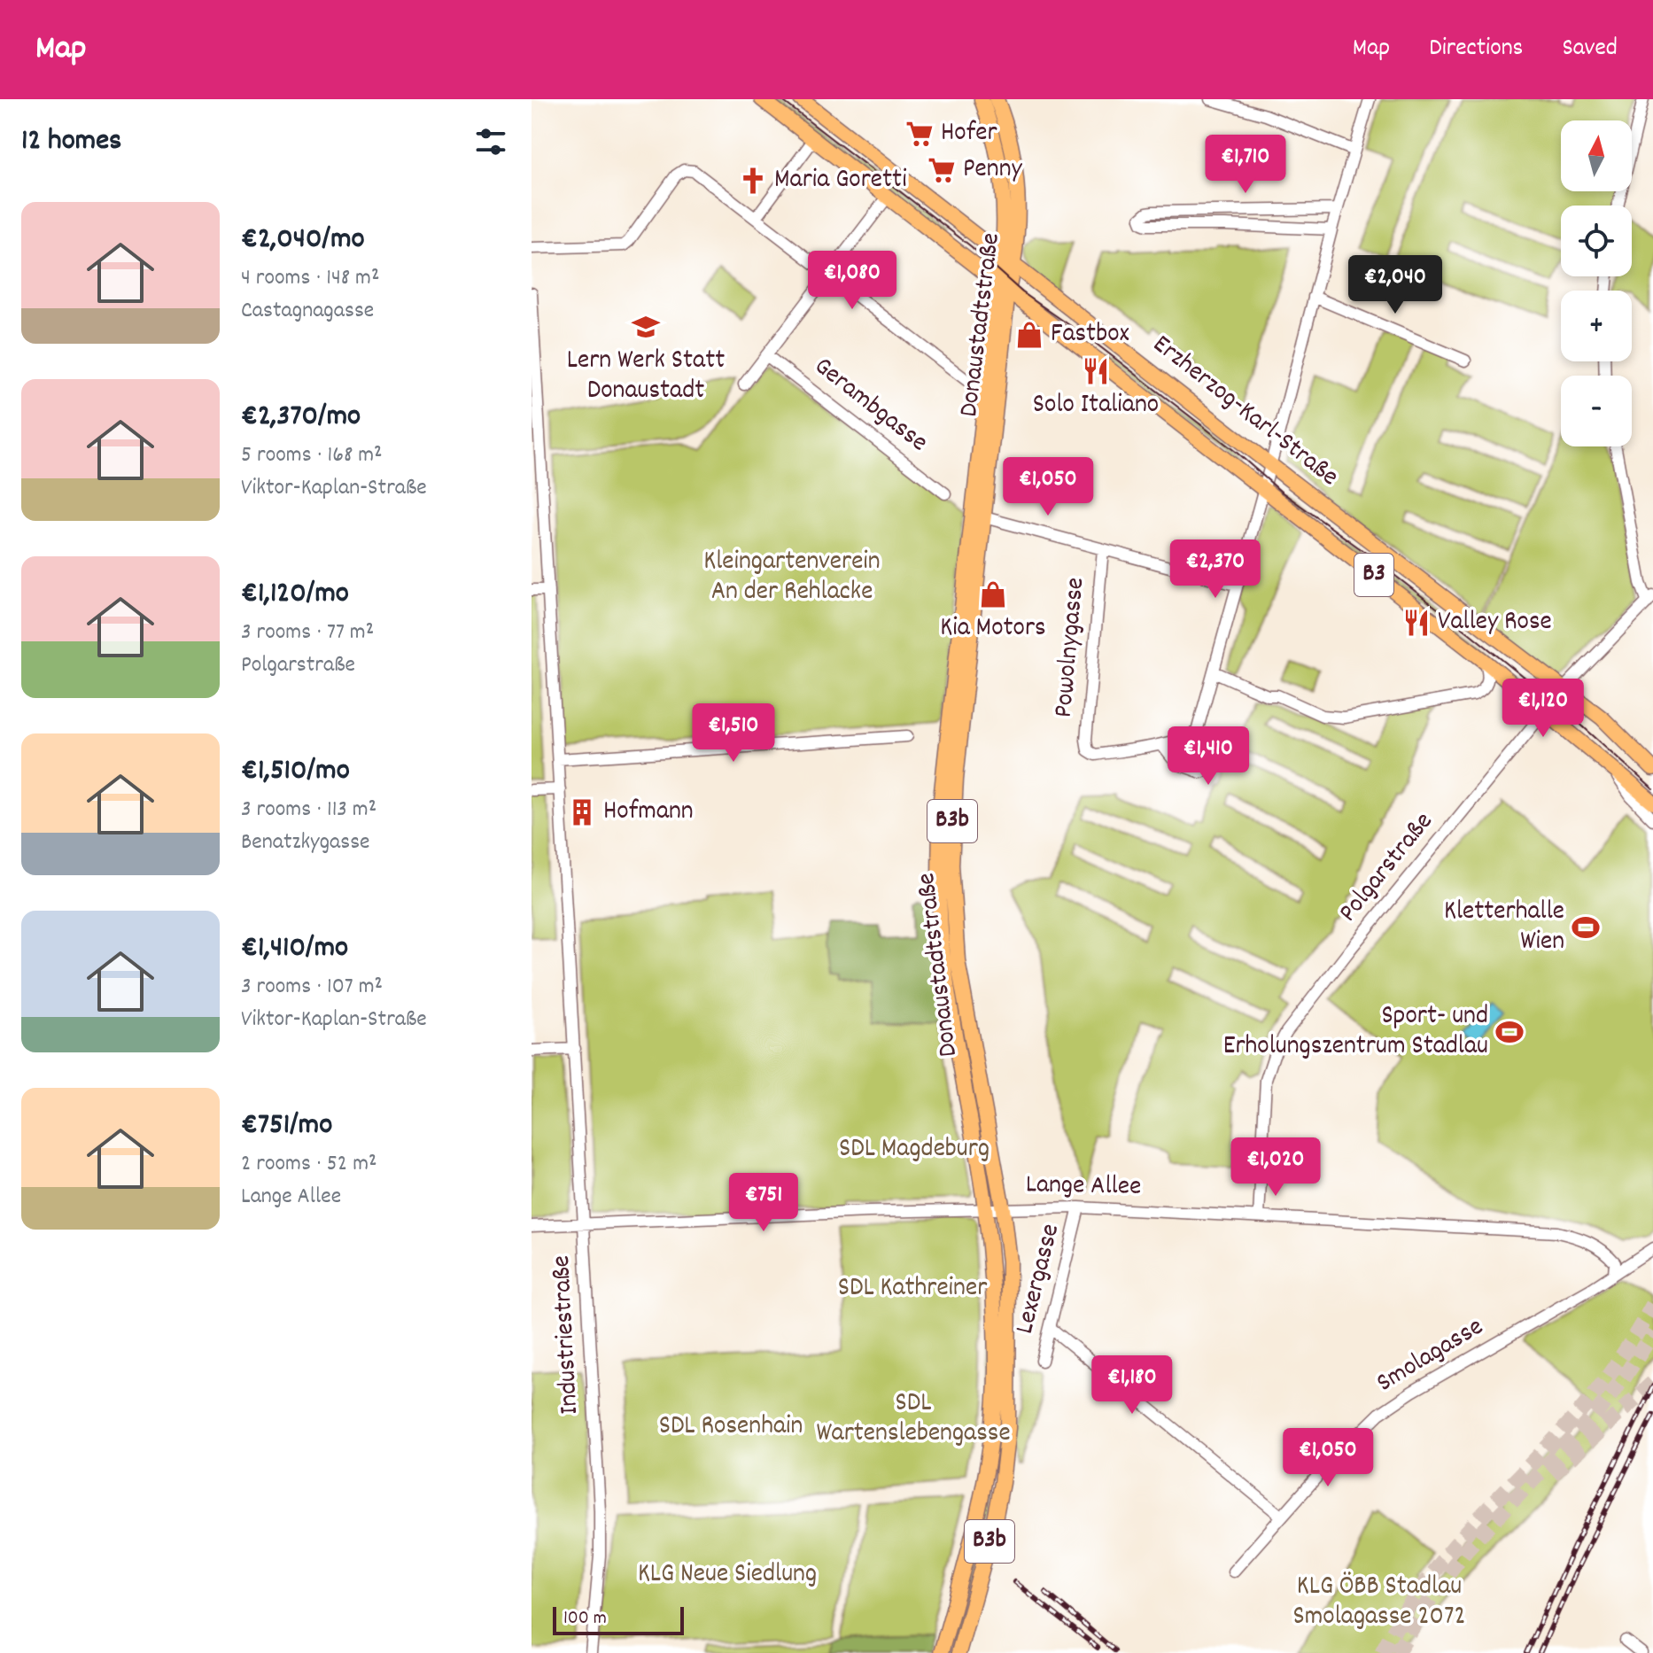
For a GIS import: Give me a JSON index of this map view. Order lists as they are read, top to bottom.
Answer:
{
  "streets": {
    "main road": [
      "Donaustadtstraße",
      "Erzherzog-Karl-Straße",
      "B3",
      "B3b"
    ],
    "street": [
      "Gerambgasse",
      "Powolnygasse",
      "Polgarstraße",
      "Lange Allee",
      "Lexergasse",
      "Industriestraße",
      "Smolagasse"
    ]
  },
  "crossings": [
    ["Donaustadtstraße", "Erzherzog-Karl-Straße"],
    ["Donaustadtstraße", "Lange Allee"],
    ["Erzherzog-Karl-Straße", "Polgarstraße"],
    ["Polgarstraße", "Lange Allee"],
    ["Lange Allee", "Lexergasse"],
    ["Lange Allee", "Industriestraße"],
    ["Lange Allee", "Smolagasse"]
  ],
  "parks": [
    "Kleingartenverein An der Rehlacke",
    "SDL Magdeburg",
    "SDL Kathreiner",
    "SDL Wartenslebengasse",
    "SDL Rosenhain",
    "KLG Neue Siedlung",
    "KLG ÖBB Stadlau Smolagasse 2072"
  ],
  "places": {
    "supermarket": ["Hofer", "Penny"],
    "church": ["Maria Goretti"],
    "school or university": ["Lern Werk Statt Donaustadt"],
    "shop": ["Fastbox", "Kia Motors"],
    "restaurant": ["Solo Italiano", "Valley Rose"],
    "building": ["Hofmann"],
    "sports": ["Kletterhalle Wien", "Sport- und Erholungszentrum Stadlau"]
  },
  "scale_bar": "100 m",
  "north": "top",
  "page": {
    "header": "Map",
    "nav": ["Map", "Directions", "Saved"],
    "heading": "12 homes",
    "map_buttons": ["+", "−"],
    "price": [
      "€1,710",
      "€1,080",
      "€2,040",
      "€1,050",
      "€2,370",
      "€1,120",
      "€1,510",
      "€1,410",
      "€1,020",
      "€751",
      "€1,180",
      "€1,050"
    ],
    "list": [
      {
        "name": "€2,040/mo",
        "note": "4 rooms · 148 m² · Castagnagasse"
      },
      {
        "name": "€2,370/mo",
        "note": "5 rooms · 168 m² · Viktor-Kaplan-Straße"
      },
      {
        "name": "€1,120/mo",
        "note": "3 rooms · 77 m² · Polgarstraße"
      },
      {
        "name": "€1,510/mo",
        "note": "3 rooms · 113 m² · Benatzkygasse"
      },
      {
        "name": "€1,410/mo",
        "note": "3 rooms · 107 m² · Viktor-Kaplan-Straße"
      },
      {
        "name": "€751/mo",
        "note": "2 rooms · 52 m² · Lange Allee"
      }
    ],
    "scale": "100 m"
  }
}
